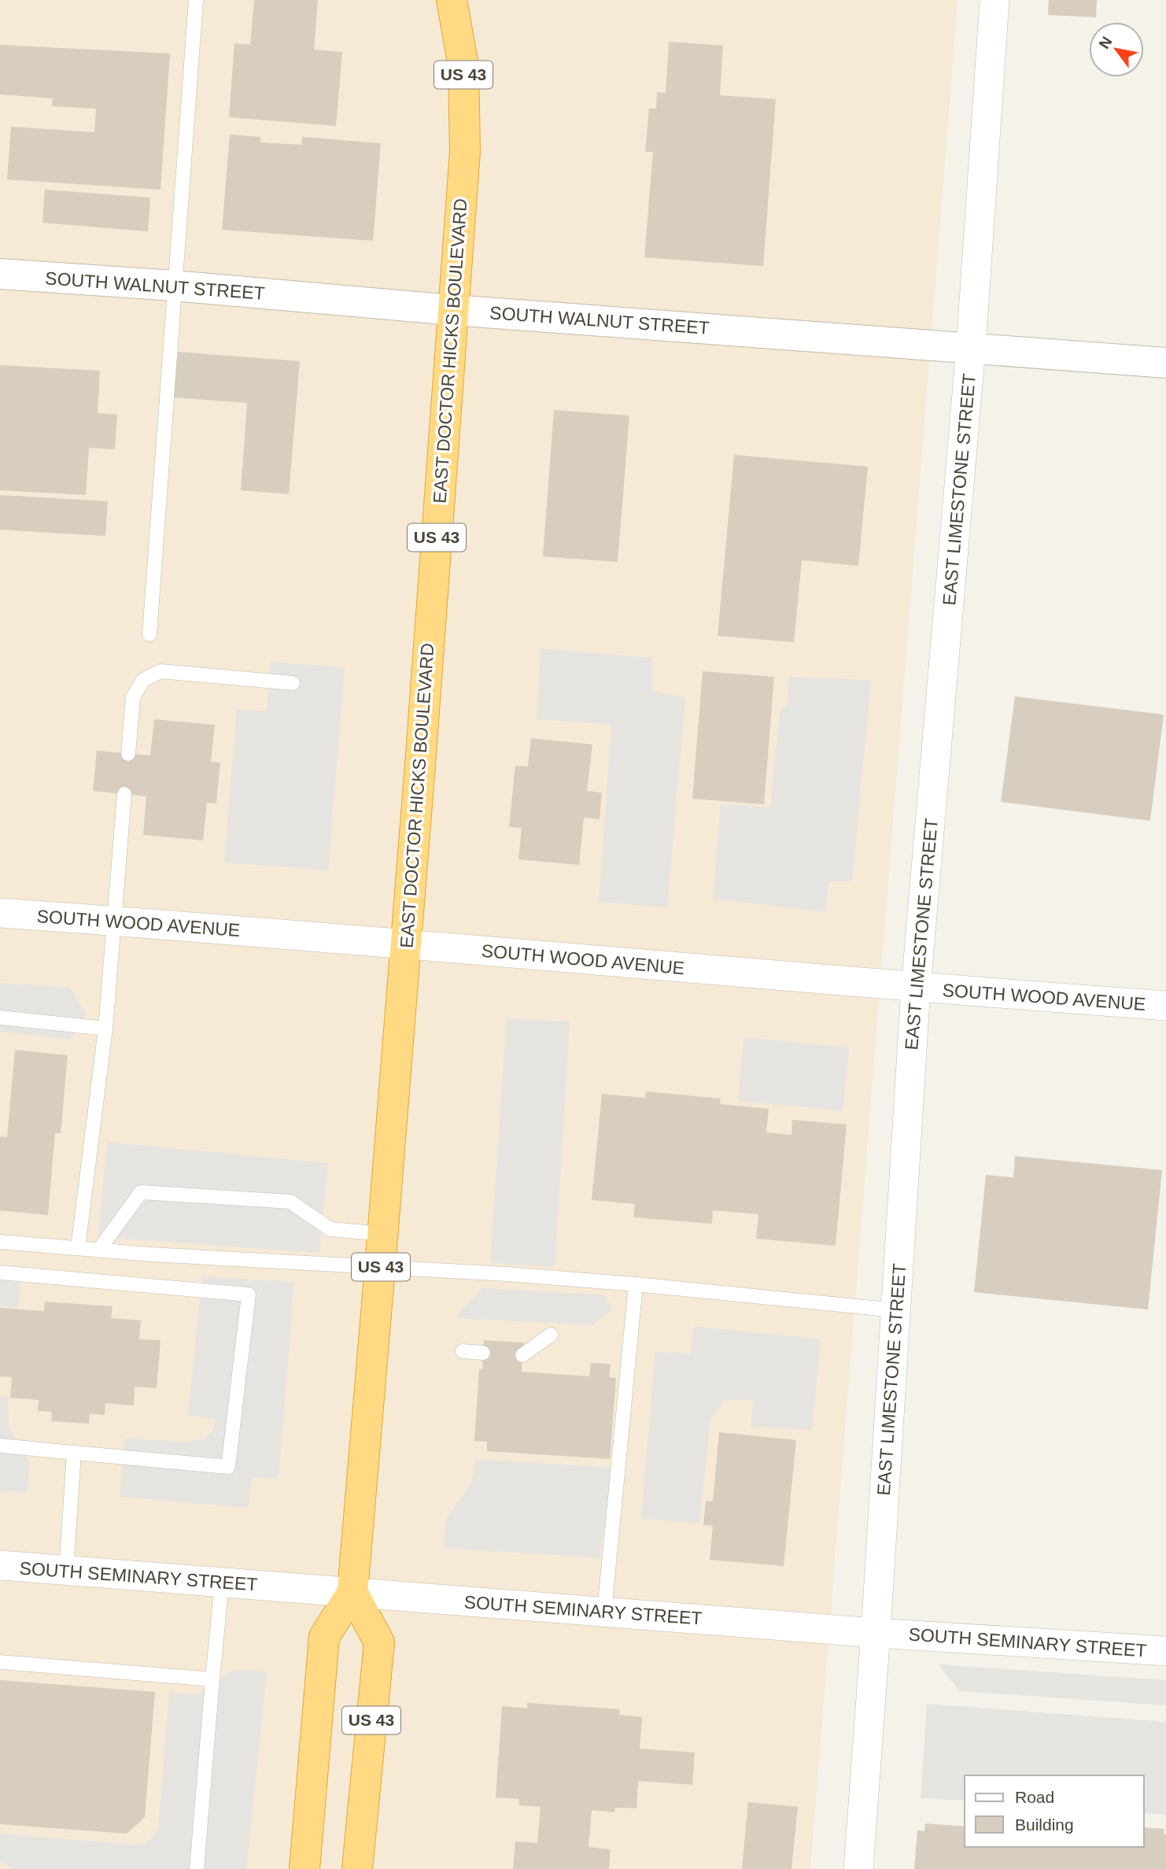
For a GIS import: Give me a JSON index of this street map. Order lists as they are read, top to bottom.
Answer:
{
  "streets": {
    "highway": ["US 43", "EAST DOCTOR HICKS BOULEVARD"],
    "street": [
      "SOUTH WALNUT STREET",
      "EAST LIMESTONE STREET",
      "SOUTH WOOD AVENUE",
      "SOUTH SEMINARY STREET"
    ]
  },
  "crossings": [
    ["US 43", "EAST DOCTOR HICKS BOULEVARD"],
    ["US 43", "SOUTH SEMINARY STREET"],
    ["SOUTH WALNUT STREET", "EAST DOCTOR HICKS BOULEVARD"],
    ["SOUTH WALNUT STREET", "EAST LIMESTONE STREET"],
    ["EAST DOCTOR HICKS BOULEVARD", "SOUTH WOOD AVENUE"],
    ["EAST DOCTOR HICKS BOULEVARD", "SOUTH SEMINARY STREET"],
    ["EAST LIMESTONE STREET", "SOUTH WOOD AVENUE"],
    ["EAST LIMESTONE STREET", "SOUTH SEMINARY STREET"]
  ],
  "legend": ["Road", "Building"],
  "north": "top left"
}
